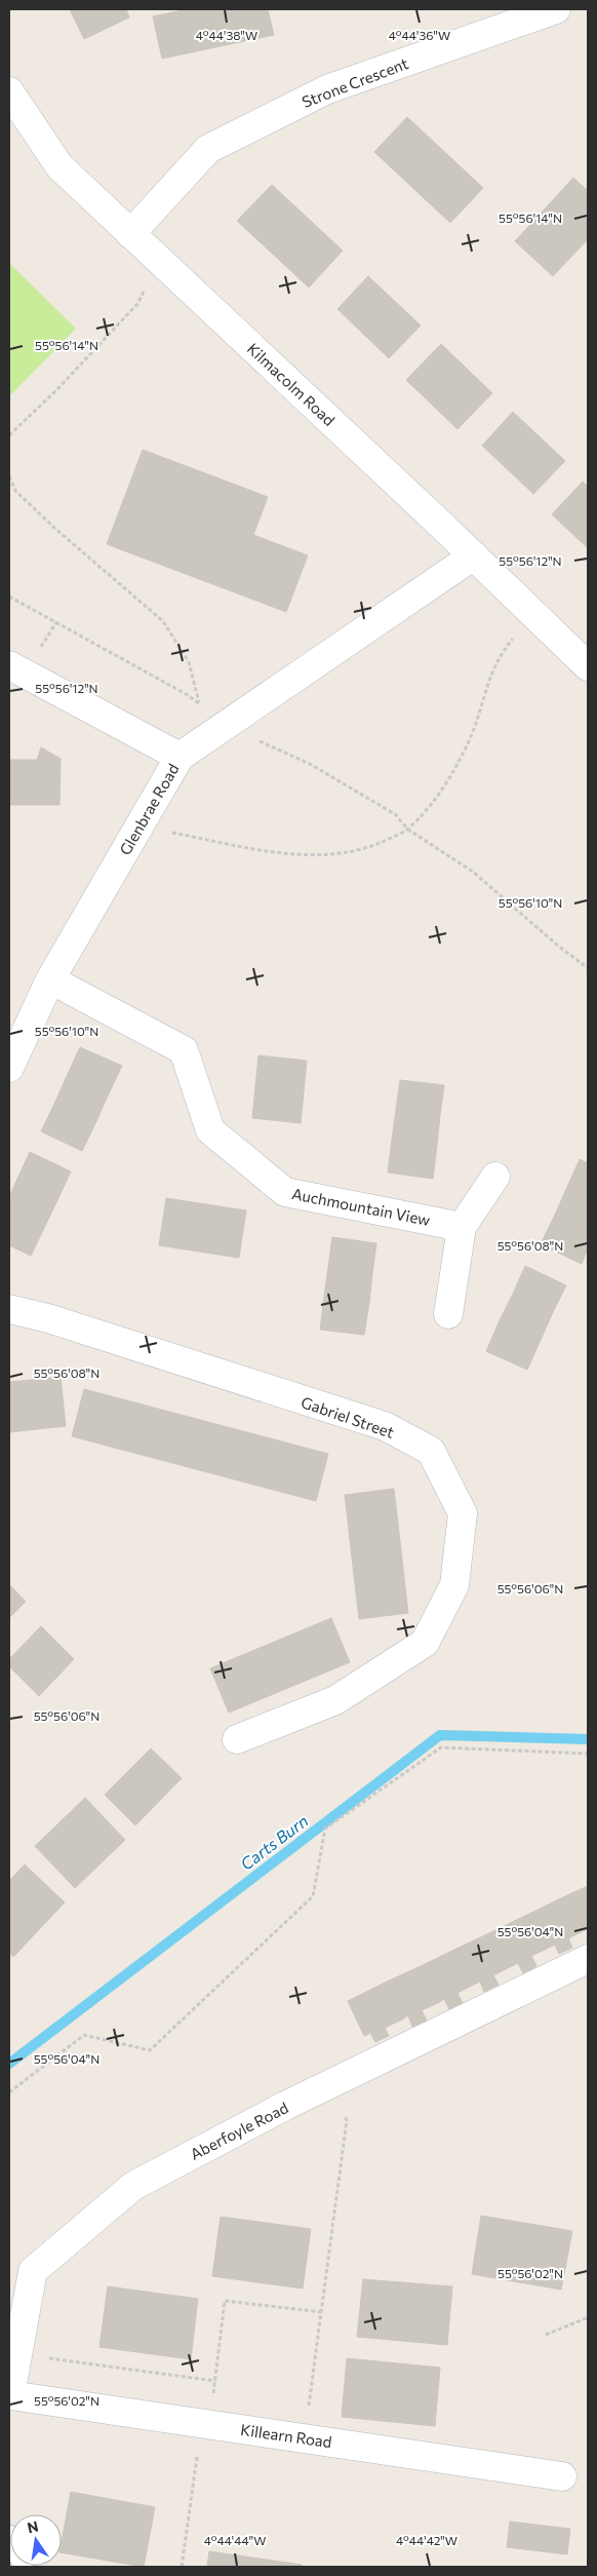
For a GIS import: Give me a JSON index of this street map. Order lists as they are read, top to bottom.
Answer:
{
  "streets": {
    "street": [
      "Strone Crescent",
      "Kilmacolm Road",
      "Glenbrae Road",
      "Auchmountain View",
      "Gabriel Street",
      "Aberfoyle Road",
      "Killearn Road"
    ]
  },
  "crossings": [
    ["Strone Crescent", "Kilmacolm Road"],
    ["Kilmacolm Road", "Glenbrae Road"],
    ["Glenbrae Road", "Auchmountain View"],
    ["Aberfoyle Road", "Killearn Road"]
  ],
  "water": ["Carts Burn"],
  "north": "top",
  "coordinates": [
    "4°44'38\"W",
    "4°44'36\"W",
    "55°56'14\"N",
    "55°56'12\"N",
    "55°56'10\"N",
    "55°56'08\"N",
    "55°56'06\"N",
    "55°56'04\"N",
    "55°56'02\"N",
    "4°44'44\"W",
    "4°44'42\"W"
  ]
}
